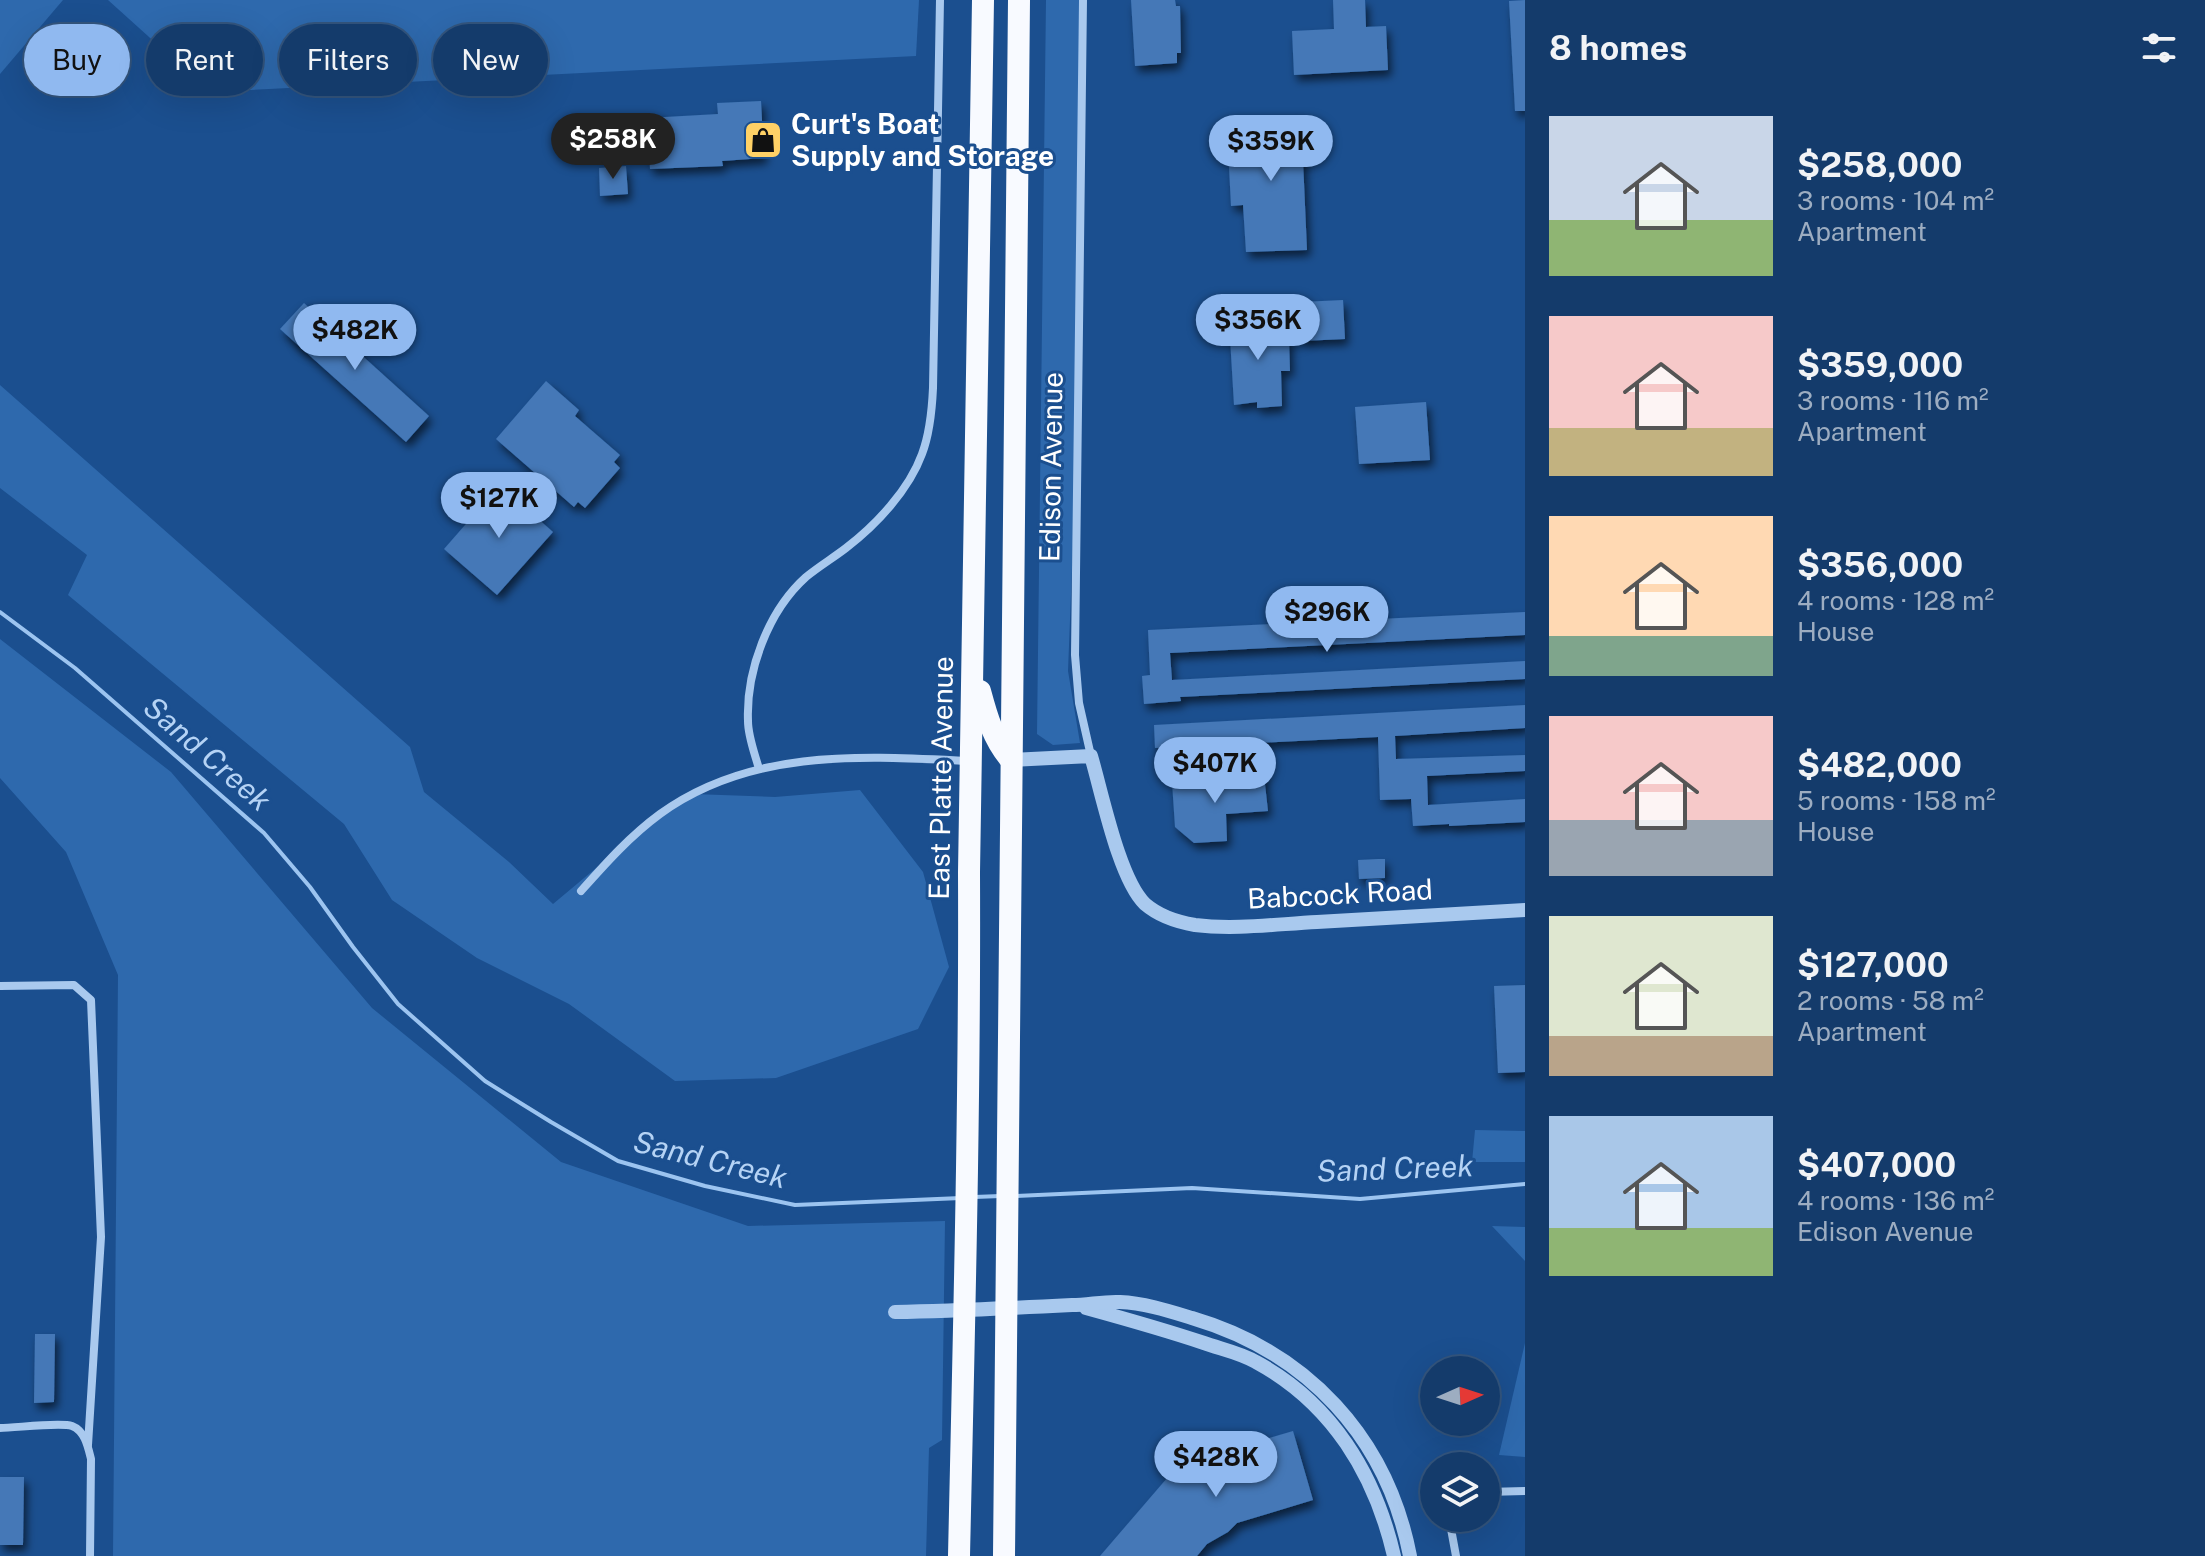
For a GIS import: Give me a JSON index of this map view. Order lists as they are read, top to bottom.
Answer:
{
  "streets": {
    "highway": ["East Platte Avenue"],
    "street": ["Edison Avenue", "Babcock Road"]
  },
  "crossings": [
    ["Edison Avenue", "Babcock Road"]
  ],
  "water": ["Sand Creek"],
  "places": {
    "shop": ["Curt's Boat Supply and Storage"]
  },
  "north": "right",
  "page": {
    "heading": "8 homes",
    "chip": [
      "Buy",
      "Rent",
      "Filters",
      "New"
    ],
    "list": [
      {
        "name": "$258,000",
        "note": "3 rooms · 104 m² · Apartment"
      },
      {
        "name": "$359,000",
        "note": "3 rooms · 116 m² · Apartment"
      },
      {
        "name": "$356,000",
        "note": "4 rooms · 128 m² · House"
      },
      {
        "name": "$482,000",
        "note": "5 rooms · 158 m² · House"
      },
      {
        "name": "$127,000",
        "note": "2 rooms · 58 m² · Apartment"
      },
      {
        "name": "$407,000",
        "note": "4 rooms · 136 m² · Edison Avenue"
      }
    ],
    "price": [
      "$258K",
      "$359K",
      "$356K",
      "$482K",
      "$127K",
      "$296K",
      "$407K",
      "$428K"
    ]
  }
}
